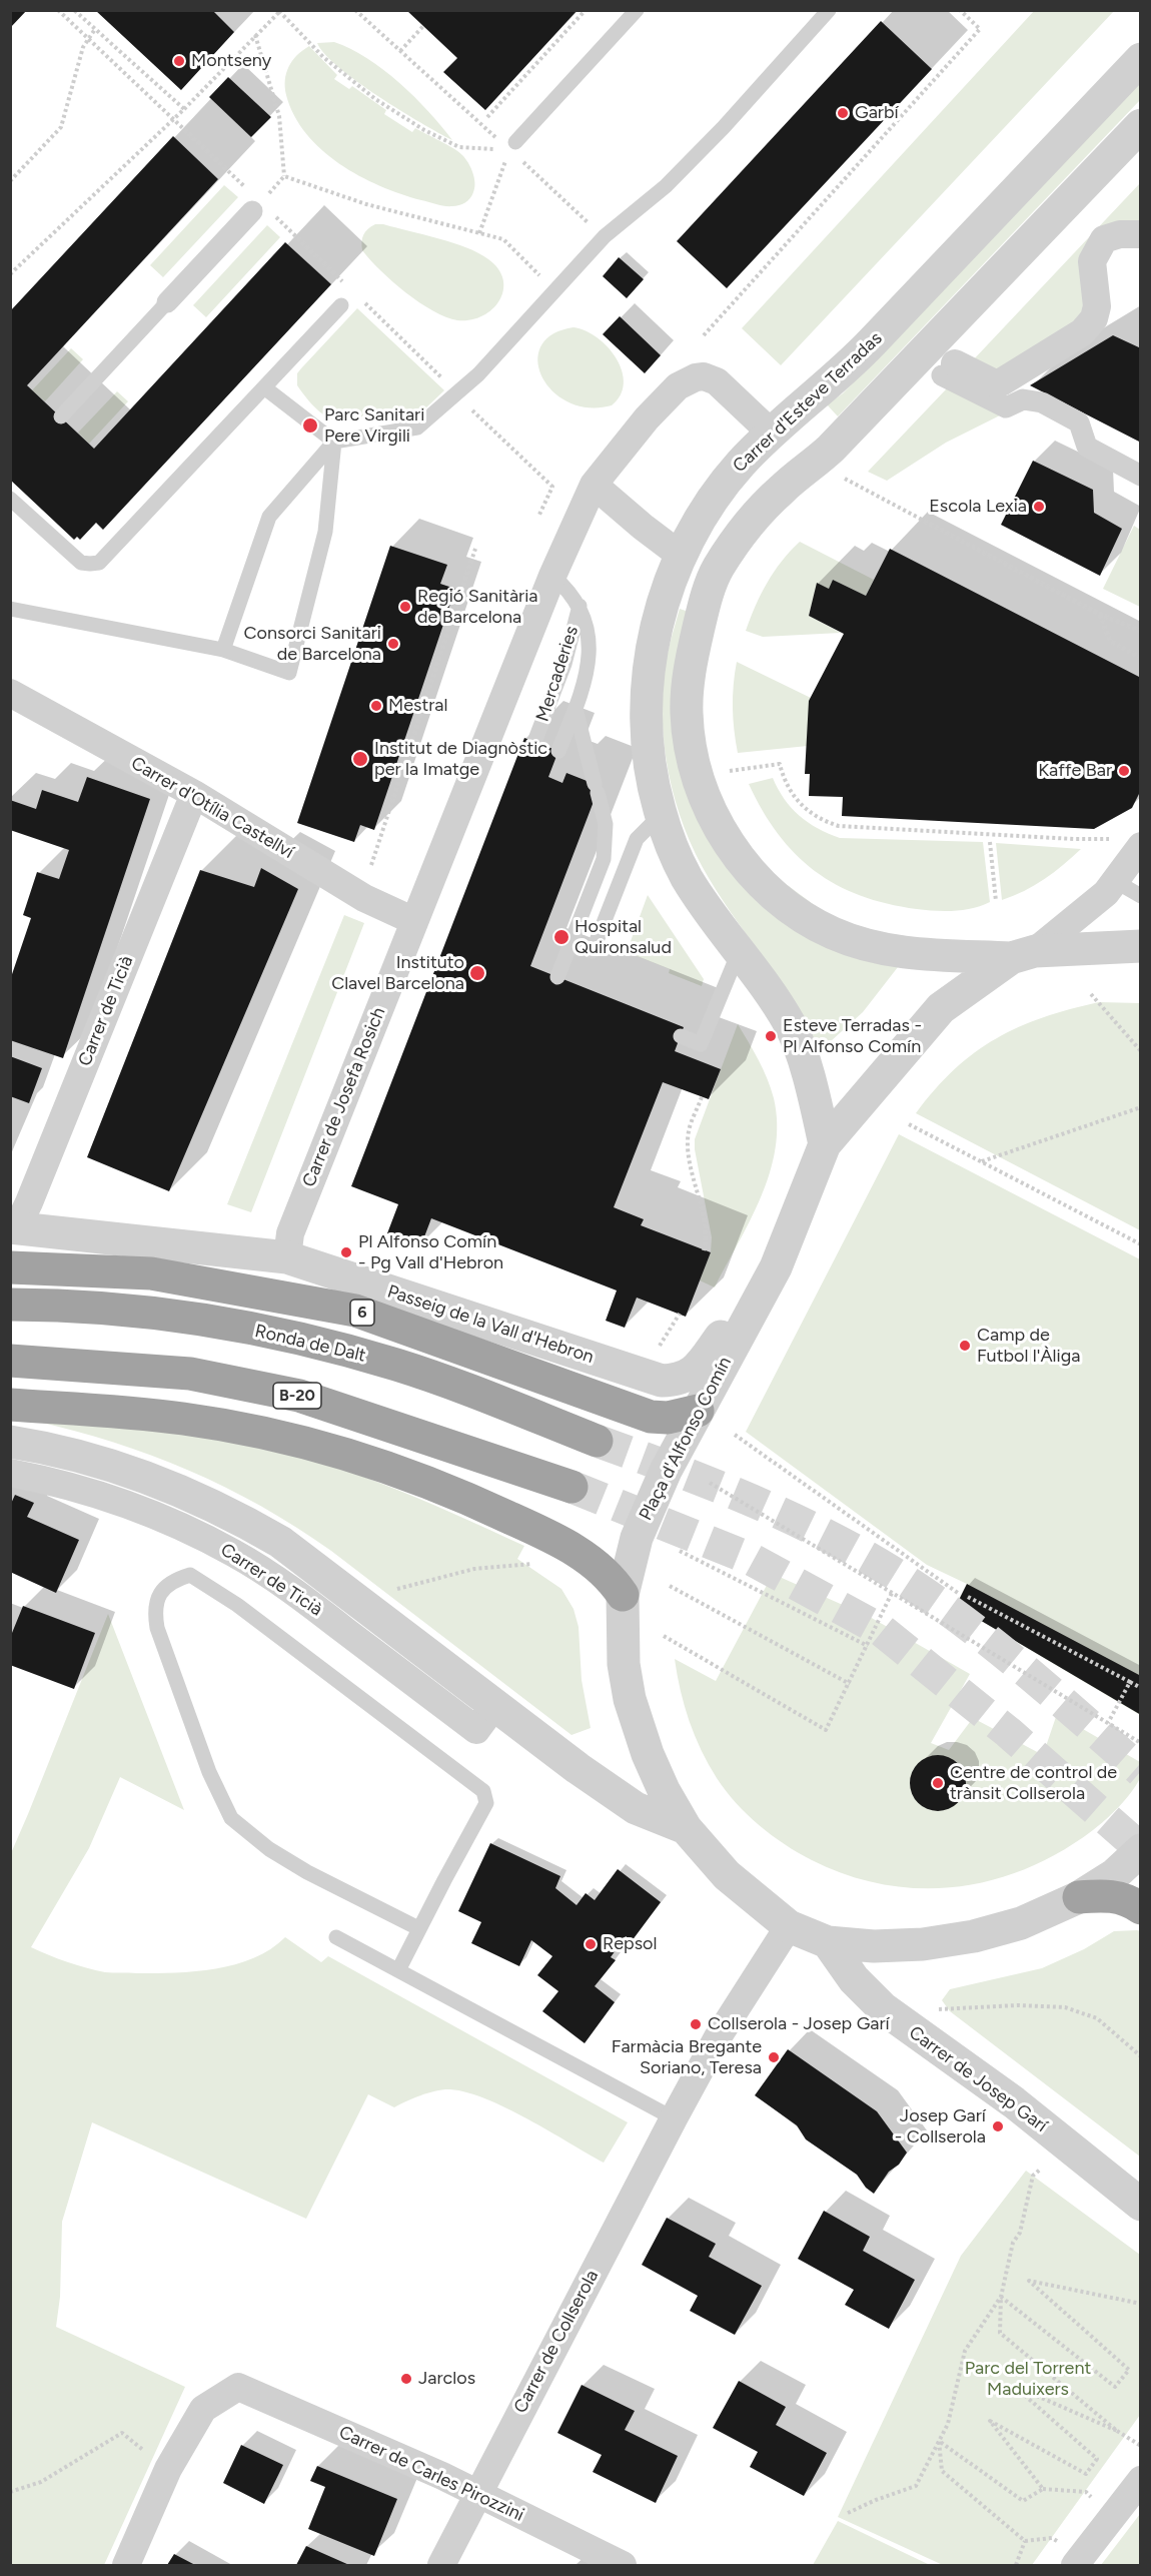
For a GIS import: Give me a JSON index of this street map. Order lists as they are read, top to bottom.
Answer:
{
  "streets": {
    "highway": ["6", "Ronda de Dalt", "B-20"],
    "street": [
      "Carrer d'Esteve Terradas",
      "Carrer d'Otília Castellví",
      "Carrer de Ticià",
      "Carrer de Josefa Rosich",
      "Passeig de la Vall d'Hebron",
      "Plaça d'Alfonso Comín",
      "Carrer de Josep Garí",
      "Carrer de Collserola",
      "Carrer de Carles Pirozzini"
    ],
    "lane": ["Mercaderies"]
  },
  "crossings": [
    ["Carrer d'Esteve Terradas", "Carrer de Josefa Rosich"],
    ["Carrer d'Esteve Terradas", "Plaça d'Alfonso Comín"],
    ["Carrer d'Otília Castellví", "Carrer de Ticià"],
    ["Carrer d'Otília Castellví", "Carrer de Josefa Rosich"],
    ["Carrer de Ticià", "Passeig de la Vall d'Hebron"],
    ["Carrer de Josefa Rosich", "Passeig de la Vall d'Hebron"],
    ["6", "Plaça d'Alfonso Comín"],
    ["Passeig de la Vall d'Hebron", "Plaça d'Alfonso Comín"],
    ["Plaça d'Alfonso Comín", "Carrer de Josep Garí"],
    ["Plaça d'Alfonso Comín", "Carrer de Collserola"],
    ["Carrer de Collserola", "Carrer de Carles Pirozzini"]
  ],
  "parks": ["Parc del Torrent Maduixers"],
  "places": [
    "Montseny",
    "Garbí",
    "Parc Sanitari Pere Virgili",
    "Escola Lexia",
    "Regió Sanitària de Barcelona",
    "Consorci Sanitari de Barcelona",
    "Mestral",
    "Institut de Diagnòstic per la Imatge",
    "Kaffe Bar",
    "Hospital Quironsalud",
    "Instituto Clavel Barcelona",
    "Esteve Terradas - Pl Alfonso Comín",
    "Pl Alfonso Comín - Pg Vall d'Hebron",
    "Camp de Futbol l'Àliga",
    "Centre de control de trànsit Collserola",
    "Repsol",
    "Collserola - Josep Garí",
    "Farmàcia Bregante Soriano, Teresa",
    "Josep Garí - Collserola",
    "Jarclos"
  ]
}
